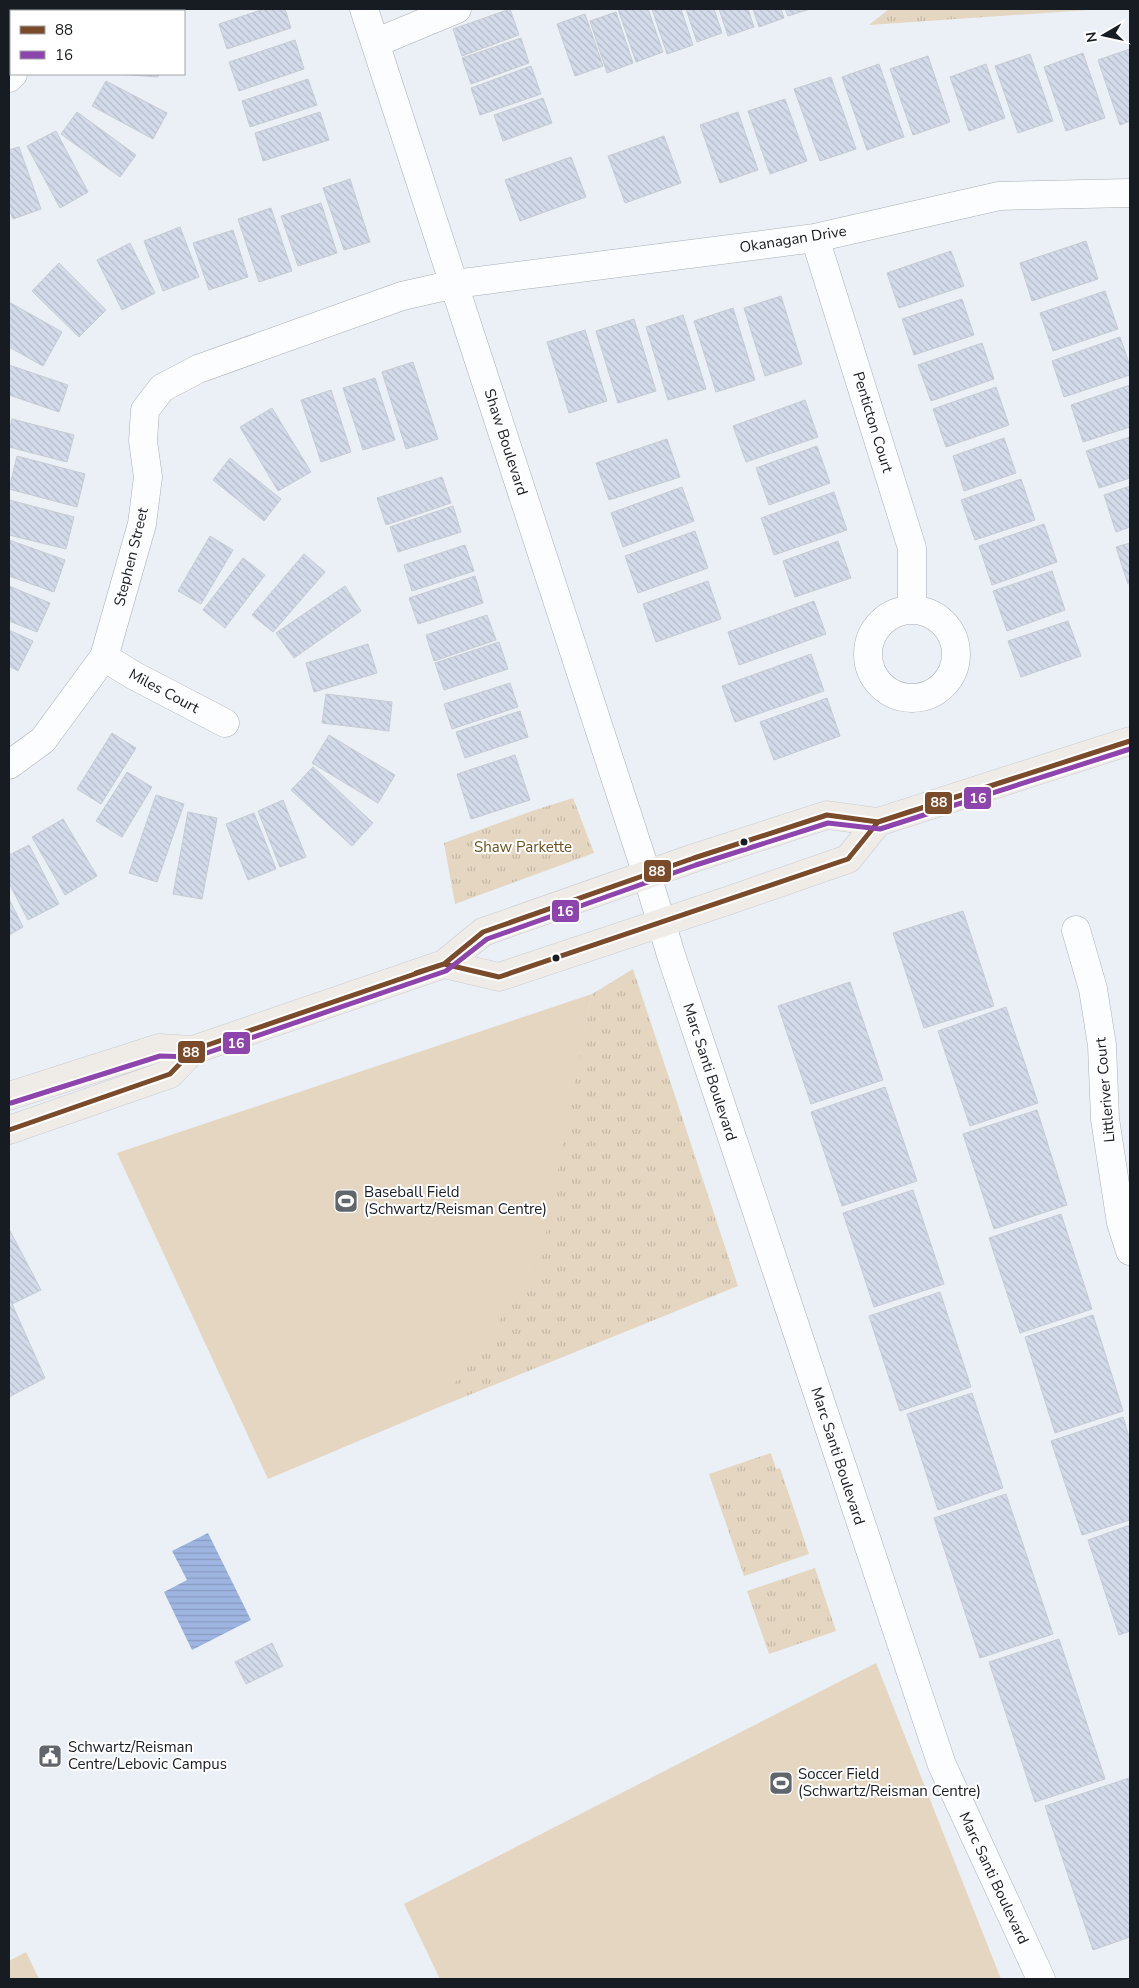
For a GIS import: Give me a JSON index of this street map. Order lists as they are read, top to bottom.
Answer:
{
  "streets": {
    "street": [
      "Okanagan Drive",
      "Penticton Court",
      "Shaw Boulevard",
      "Stephen Street",
      "Miles Court",
      "Marc Santi Boulevard",
      "Littleriver Court"
    ]
  },
  "crossings": [
    ["Okanagan Drive", "Penticton Court"],
    ["Okanagan Drive", "Shaw Boulevard"],
    ["Okanagan Drive", "Stephen Street"],
    ["Shaw Boulevard", "Stephen Street"],
    ["Shaw Boulevard", "Marc Santi Boulevard"],
    ["Stephen Street", "Miles Court"]
  ],
  "parks": ["Shaw Parkette"],
  "places": {
    "sports": ["Baseball Field (Schwartz/Reisman Centre)", "Soccer Field (Schwartz/Reisman Centre)"],
    "public building": ["Schwartz/Reisman Centre/Lebovic Campus"]
  },
  "lines": ["transit line 88", "transit line 16"],
  "legend": ["88", "16"],
  "north": "left"
}
